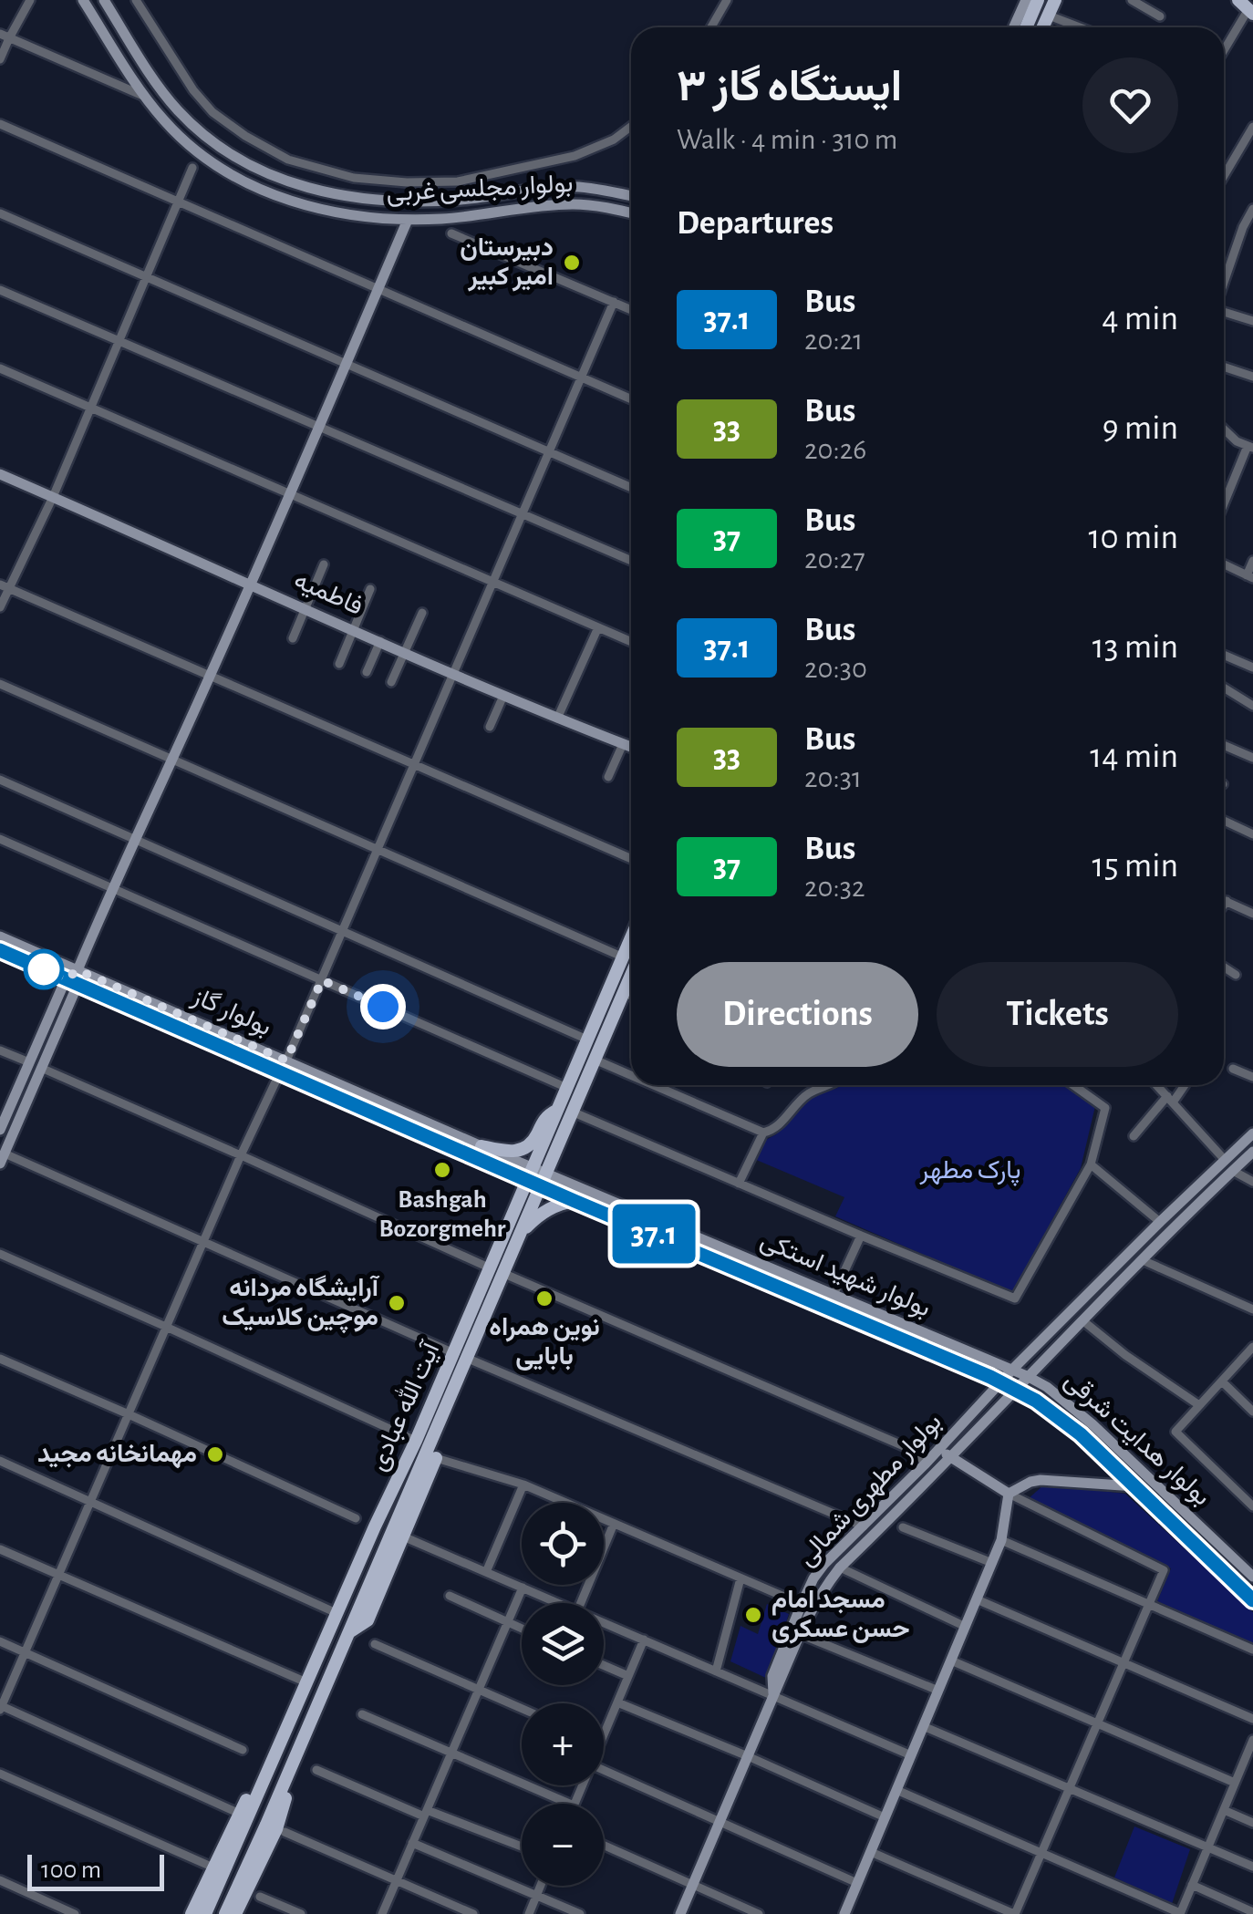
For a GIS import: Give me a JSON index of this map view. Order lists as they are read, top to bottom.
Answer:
{
  "streets": {
    "main road": [
      "بولوار مجلسی غربی",
      "فاطمیه",
      "بولوار گاز",
      "بولوار شهید استکی",
      "آیت الله عبادی",
      "بولوار هدایت شرقی",
      "بولوار مطهری شمالی"
    ]
  },
  "crossings": [
    ["بولوار گاز", "بولوار شهید استکی"],
    ["بولوار گاز", "آیت الله عبادی"],
    ["بولوار شهید استکی", "آیت الله عبادی"],
    ["بولوار شهید استکی", "بولوار هدایت شرقی"],
    ["بولوار شهید استکی", "بولوار مطهری شمالی"],
    ["بولوار هدایت شرقی", "بولوار مطهری شمالی"]
  ],
  "parks": ["پارک مطهر"],
  "places": [
    "دبیرستان امیر کبیر",
    "Bashgah Bozorgmehr",
    "نوین همراه بابایی",
    "آرایشگاه مردانه موچین کلاسیک",
    "مهمانخانه مجید",
    "مسجد امام حسن عسکری"
  ],
  "lines": ["bus line 37.1"],
  "scale_bar": "100 m",
  "page": {
    "on_map": "37.1",
    "heading": [
      ["ایستگاه گاز ۳", "Walk · 4 min · 310 m"],
      "Departures"
    ],
    "list": [
      {
        "mark": "37.1",
        "name": "Bus",
        "note": "20:21",
        "value": "4 min"
      },
      {
        "mark": "33",
        "name": "Bus",
        "note": "20:26",
        "value": "9 min"
      },
      {
        "mark": "37",
        "name": "Bus",
        "note": "20:27",
        "value": "10 min"
      },
      {
        "mark": "37.1",
        "name": "Bus",
        "note": "20:30",
        "value": "13 min"
      },
      {
        "mark": "33",
        "name": "Bus",
        "note": "20:31",
        "value": "14 min"
      },
      {
        "mark": "37",
        "name": "Bus",
        "note": "20:32",
        "value": "15 min"
      }
    ],
    "buttons": ["Directions", "Tickets"],
    "map_buttons": ["+", "−"],
    "scale": "100 m"
  }
}
